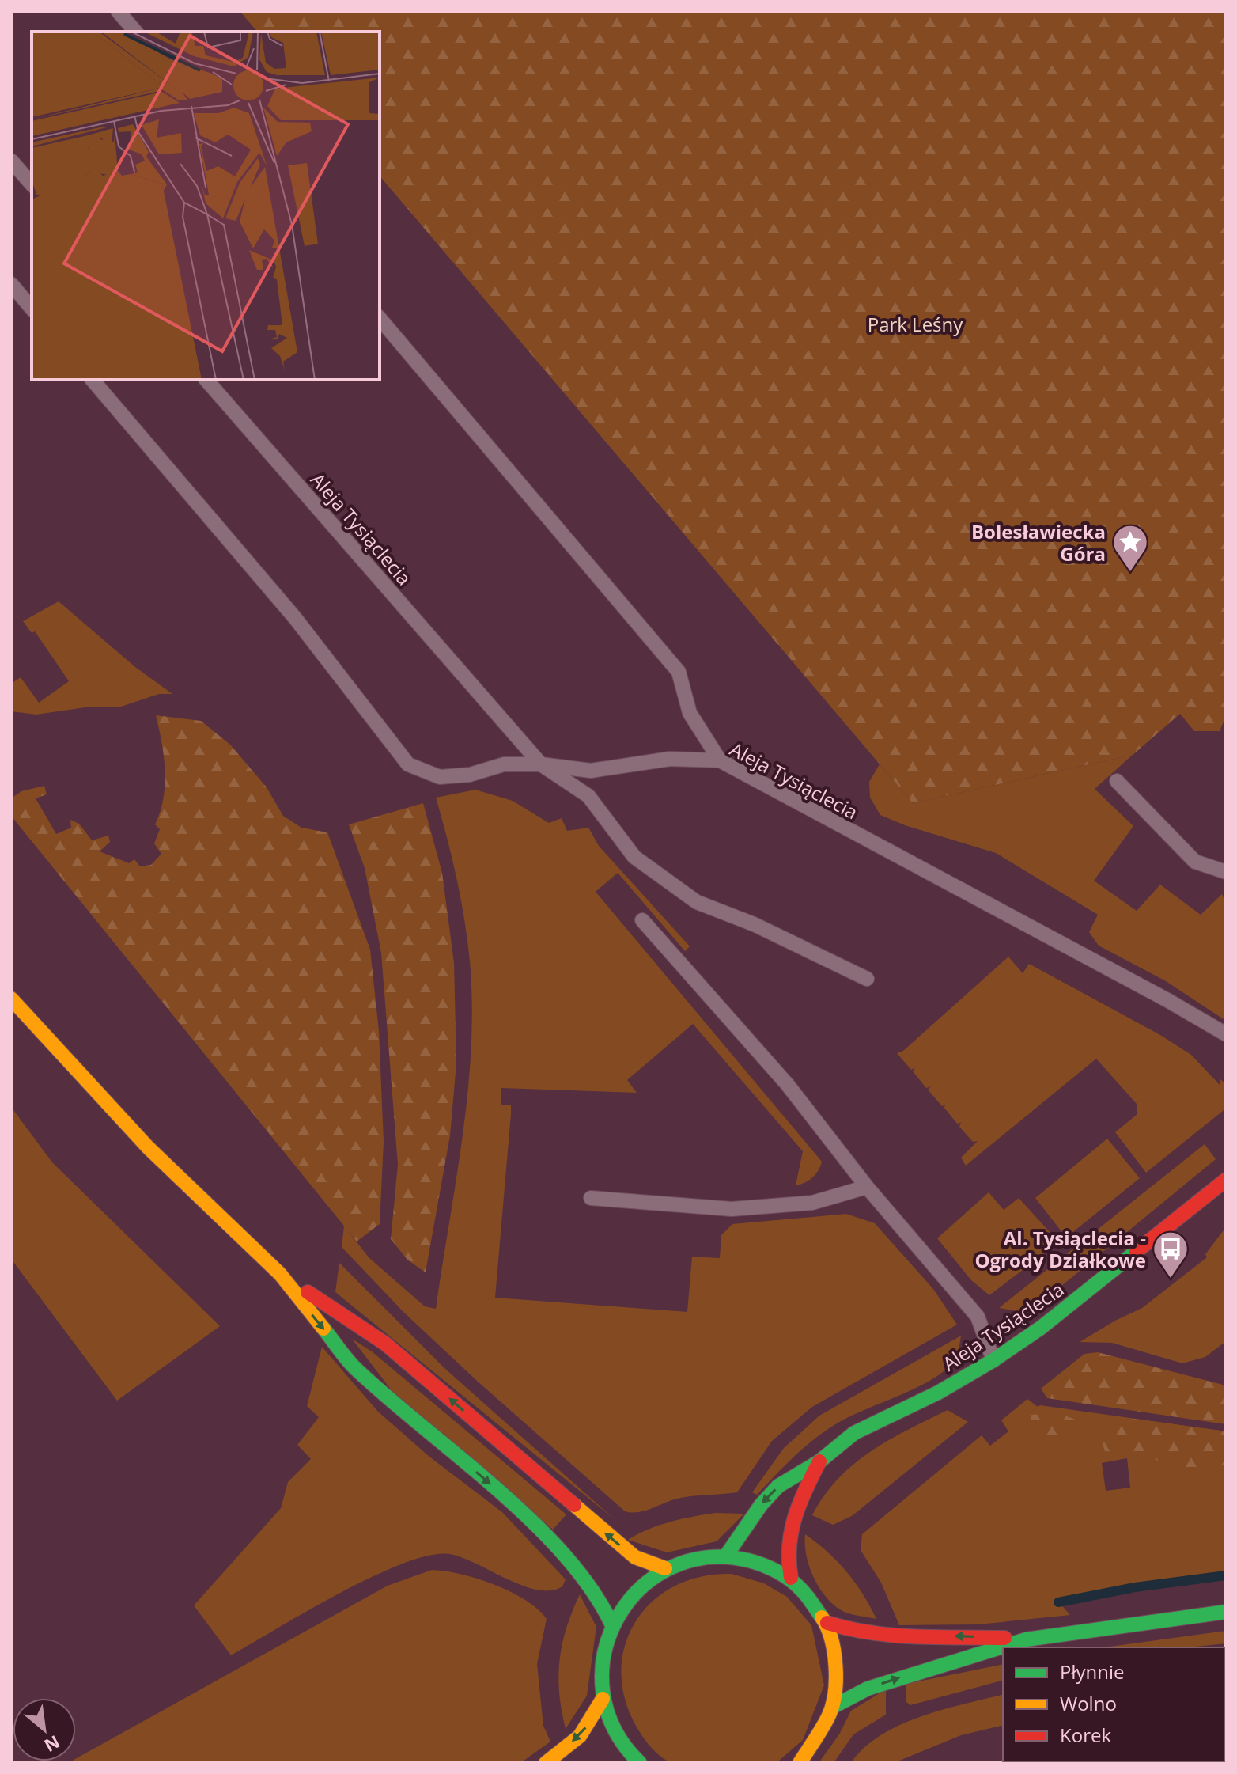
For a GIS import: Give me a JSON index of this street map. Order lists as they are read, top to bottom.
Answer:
{
  "streets": {
    "main road": ["Aleja Tysiąclecia"]
  },
  "parks": ["Park Leśny"],
  "places": {
    "place": ["Bolesławiecka Góra"],
    "bus stop": ["Al. Tysiąclecia - Ogrody Działkowe"]
  },
  "legend": ["Płynnie", "Wolno", "Korek"],
  "north": "bottom right"
}
